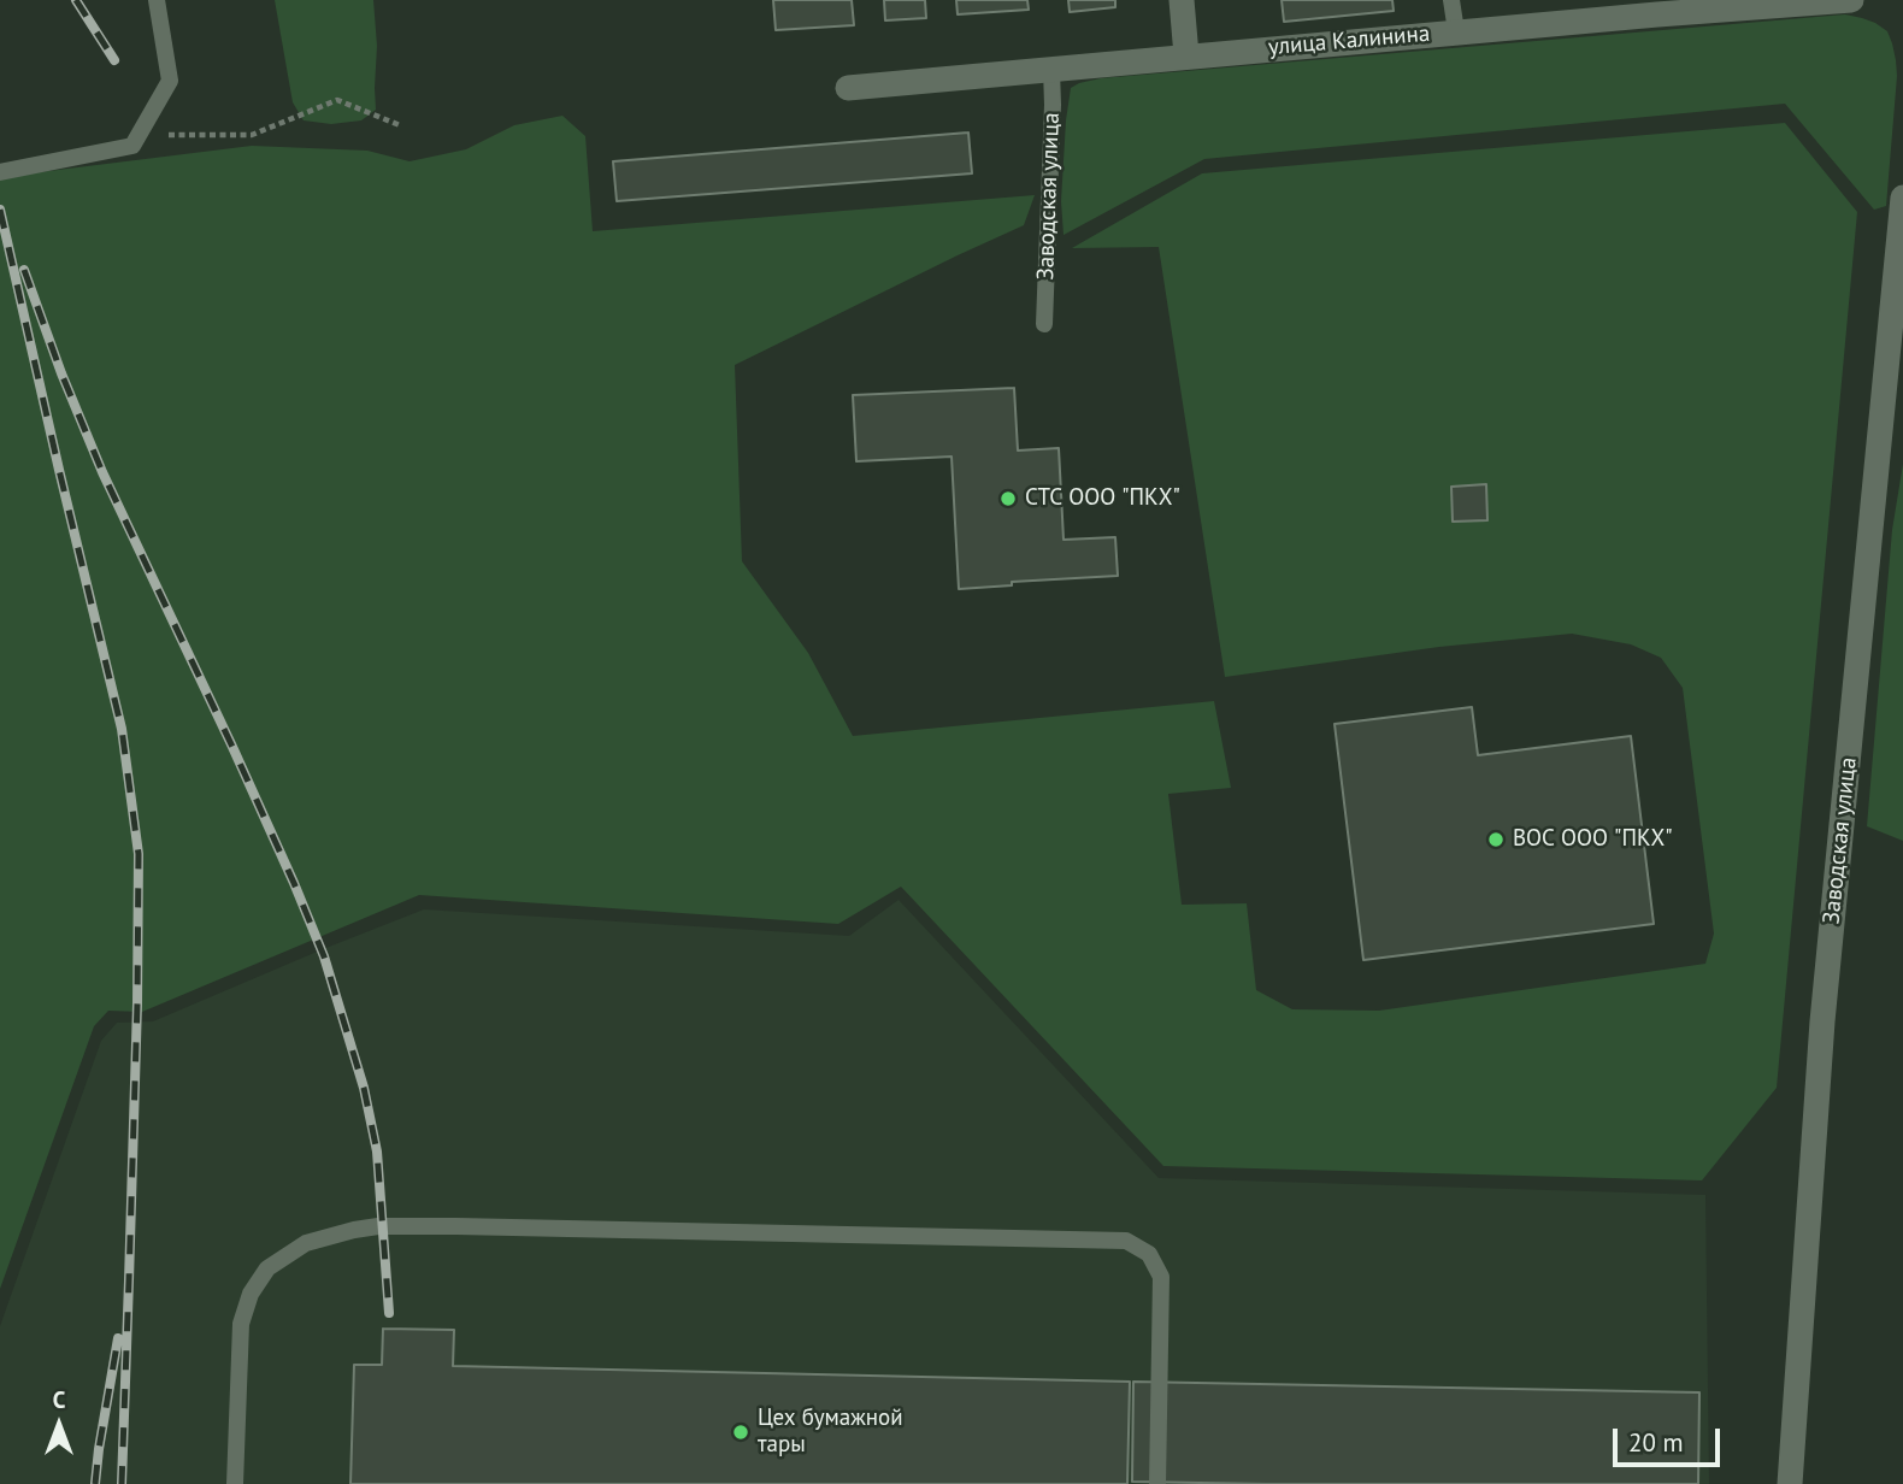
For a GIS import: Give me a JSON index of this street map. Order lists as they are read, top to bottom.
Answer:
{
  "streets": {
    "street": ["улица Калинина", "Заводская улица"]
  },
  "crossings": [
    ["улица Калинина", "Заводская улица"]
  ],
  "places": ["СТС ООО \"ПКХ\"", "ВОС ООО \"ПКХ\"", "Цех бумажной тары"],
  "scale_bar": "20 m",
  "north": "top"
}
